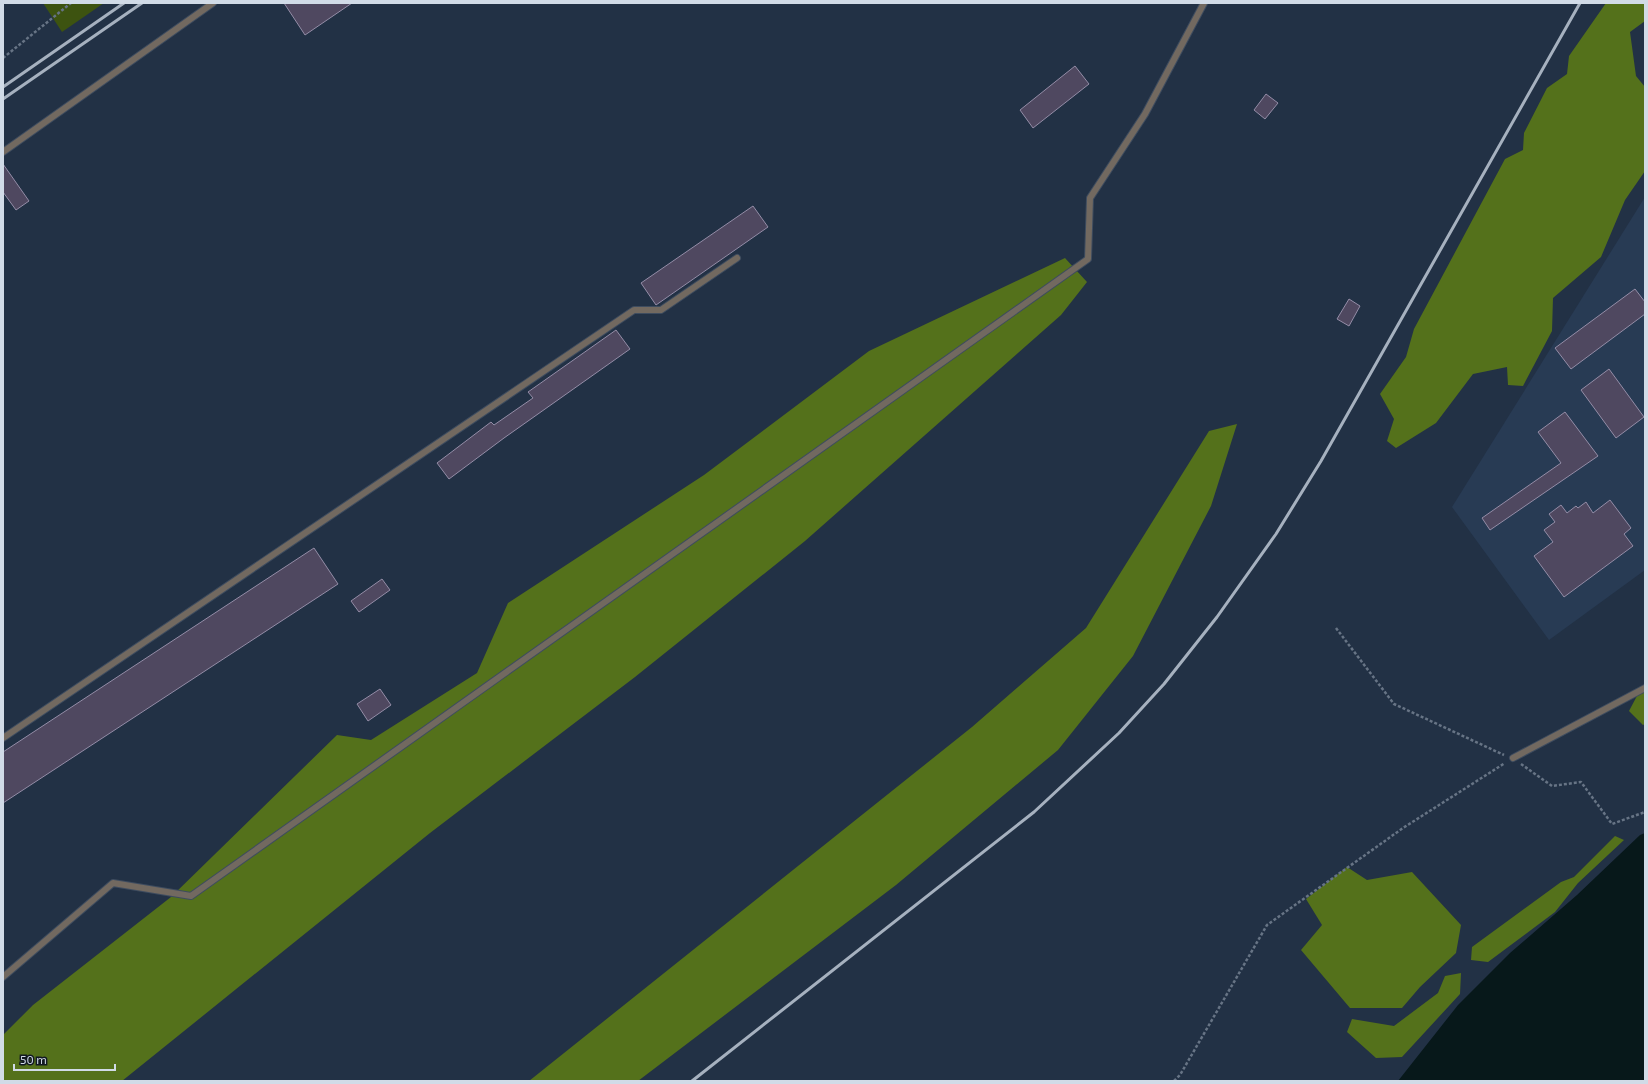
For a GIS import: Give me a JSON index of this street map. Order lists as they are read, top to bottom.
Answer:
{
  "scale_bar": "50 m"
}
